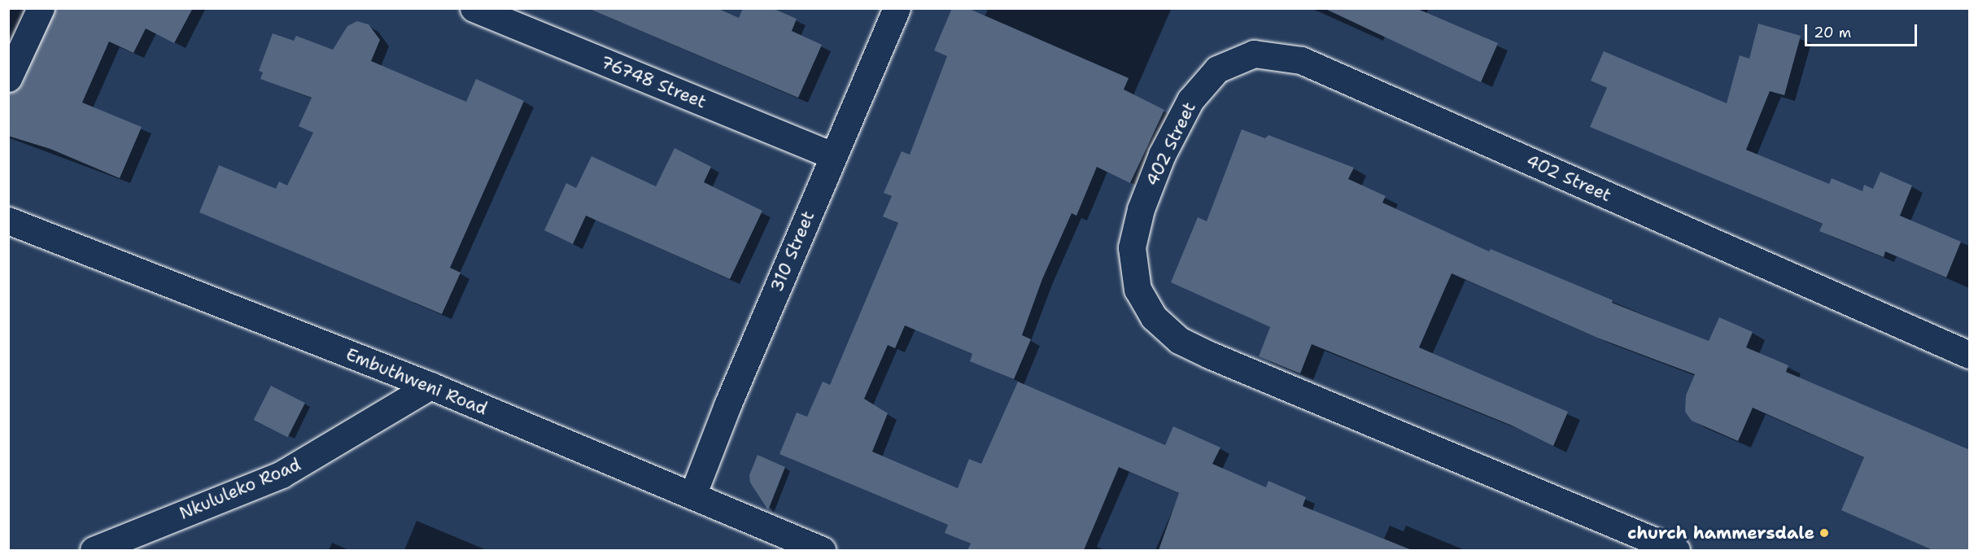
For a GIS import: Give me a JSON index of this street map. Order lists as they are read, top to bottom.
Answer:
{
  "streets": {
    "street": [
      "76748 Street",
      "402 Street",
      "310 Street",
      "Embuthweni Road",
      "Nkululeko Road"
    ]
  },
  "crossings": [
    ["76748 Street", "310 Street"],
    ["310 Street", "Embuthweni Road"],
    ["Embuthweni Road", "Nkululeko Road"]
  ],
  "places": ["church hammersdale"],
  "scale_bar": "20 m"
}
